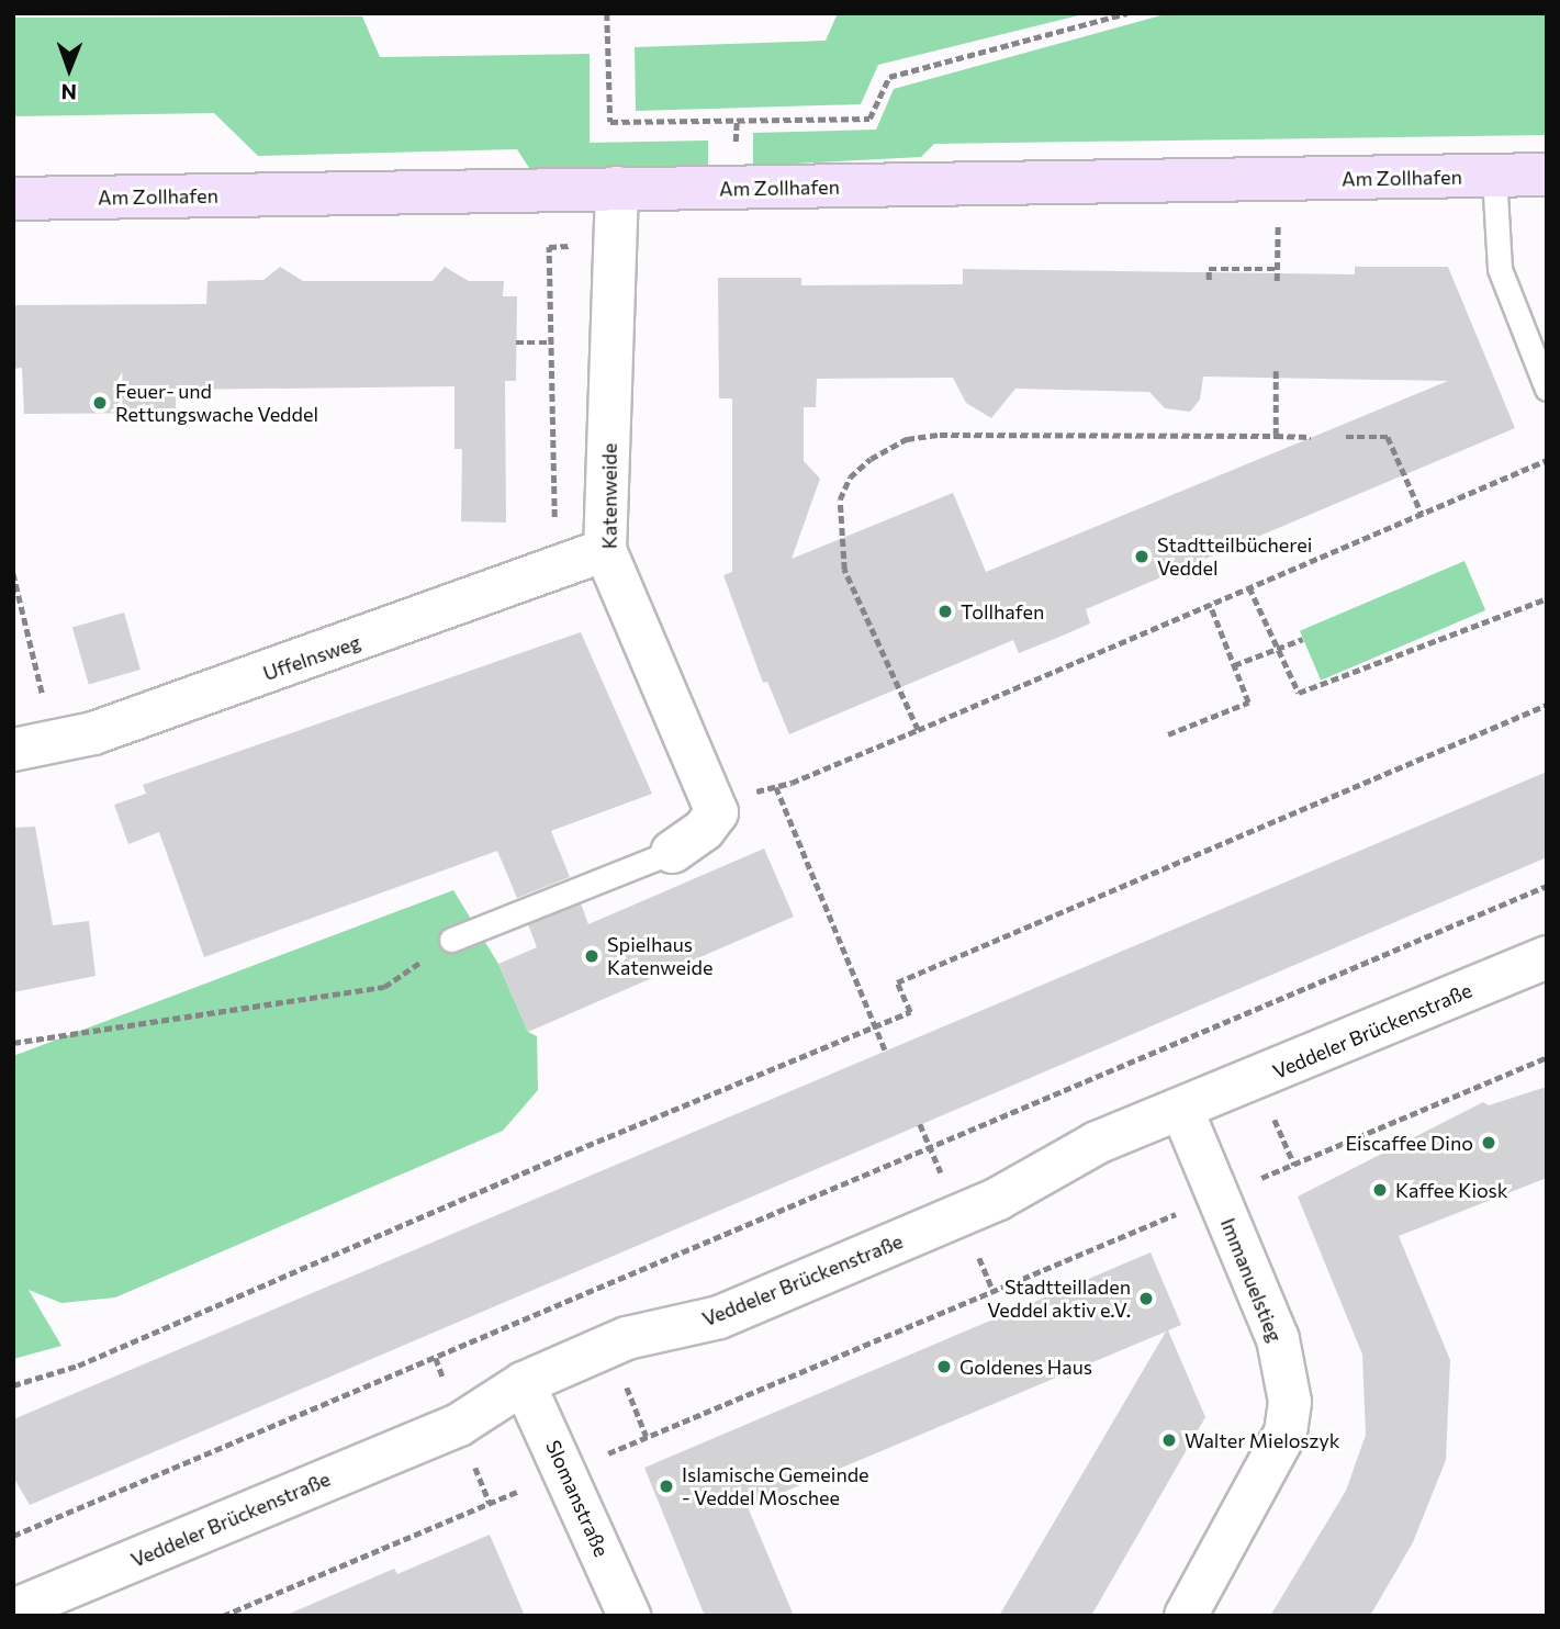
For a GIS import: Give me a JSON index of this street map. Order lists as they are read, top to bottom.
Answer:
{
  "streets": {
    "street": [
      "Am Zollhafen",
      "Katenweide",
      "Uffelnsweg",
      "Veddeler Brückenstraße",
      "Immanuelstieg",
      "Slomanstraße"
    ]
  },
  "crossings": [
    ["Am Zollhafen", "Katenweide"],
    ["Katenweide", "Uffelnsweg"],
    ["Veddeler Brückenstraße", "Immanuelstieg"],
    ["Veddeler Brückenstraße", "Slomanstraße"]
  ],
  "places": [
    "Feuer- und Rettungswache Veddel",
    "Stadtteilbücherei Veddel",
    "Tollhafen",
    "Spielhaus Katenweide",
    "Eiscaffee Dino",
    "Kaffee Kiosk",
    "Stadtteilladen Veddel aktiv e.V.",
    "Goldenes Haus",
    "Walter Mieloszyk",
    "Islamische Gemeinde - Veddel Moschee"
  ],
  "north": "bottom"
}
